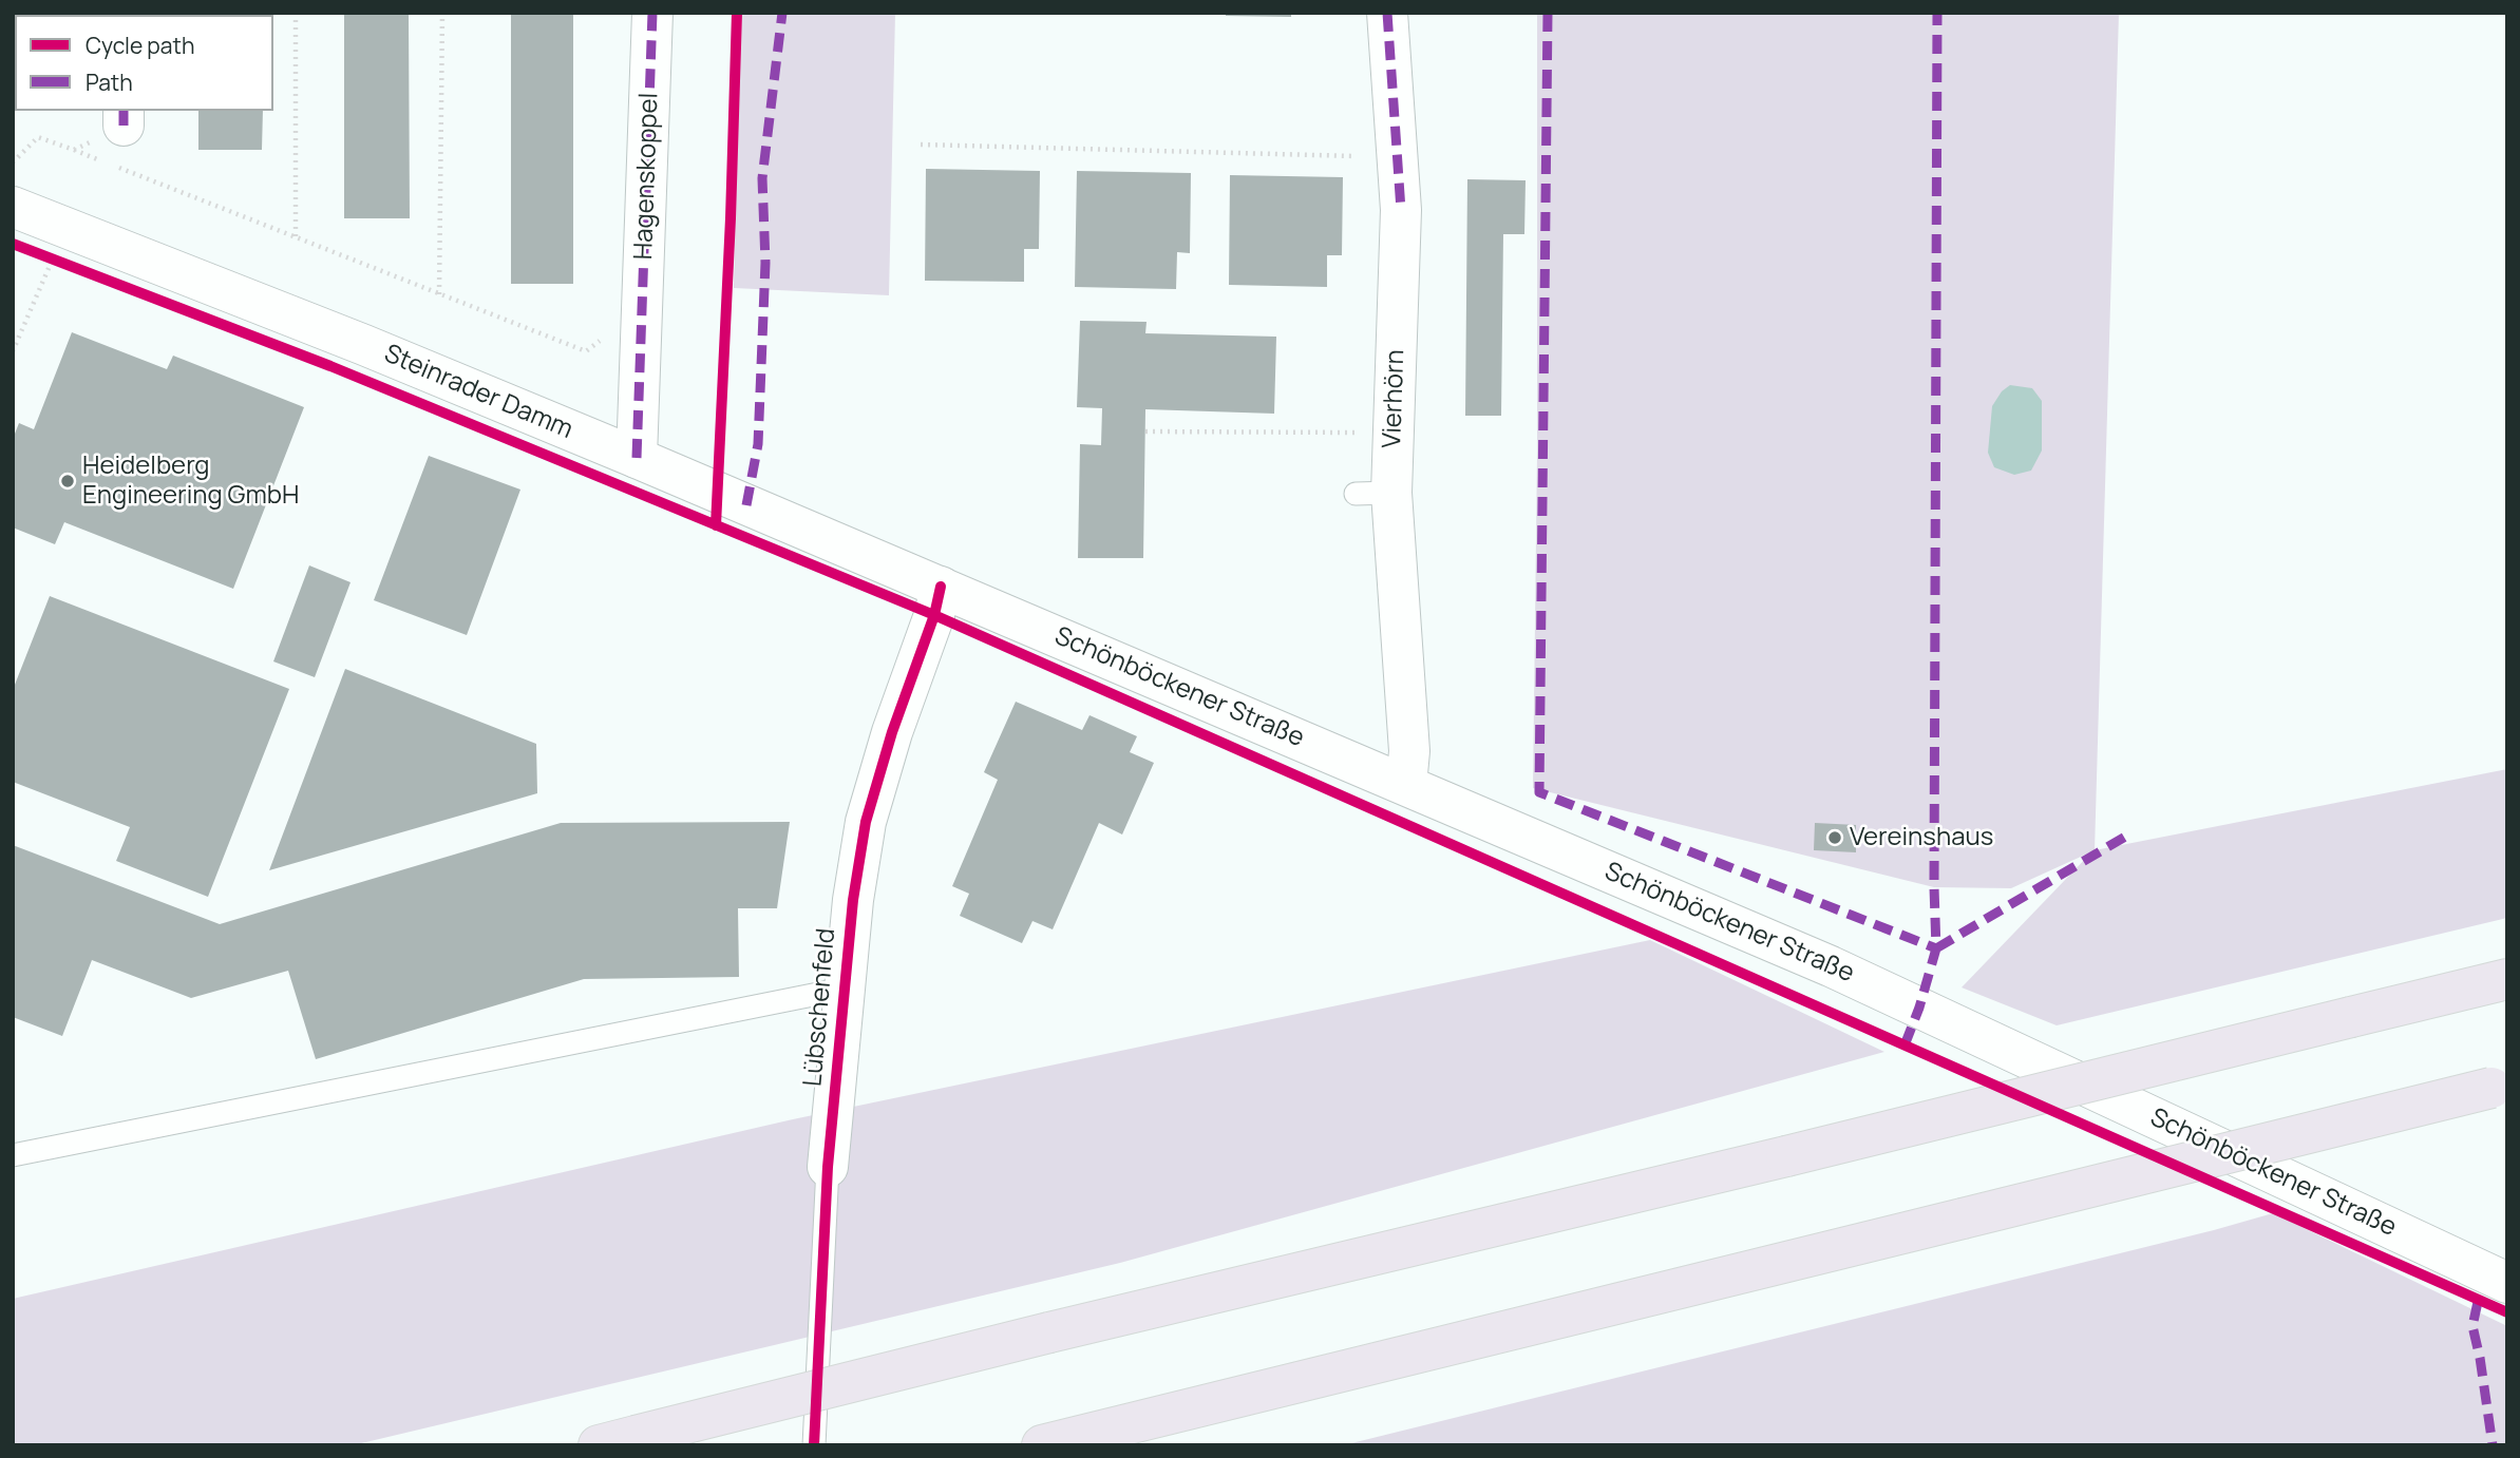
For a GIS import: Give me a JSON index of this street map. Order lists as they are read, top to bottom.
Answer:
{
  "streets": {
    "main road": [
      "Hagenskoppel",
      "Steinrader Damm",
      "Vierhörn",
      "Schönböckener Straße",
      "Lübschenfeld"
    ]
  },
  "crossings": [
    ["Hagenskoppel", "Steinrader Damm"],
    ["Steinrader Damm", "Schönböckener Straße"],
    ["Steinrader Damm", "Lübschenfeld"],
    ["Vierhörn", "Schönböckener Straße"],
    ["Schönböckener Straße", "Lübschenfeld"]
  ],
  "places": ["Heidelberg Engineering GmbH", "Vereinshaus"],
  "legend": ["Cycle path", "Path"]
}
